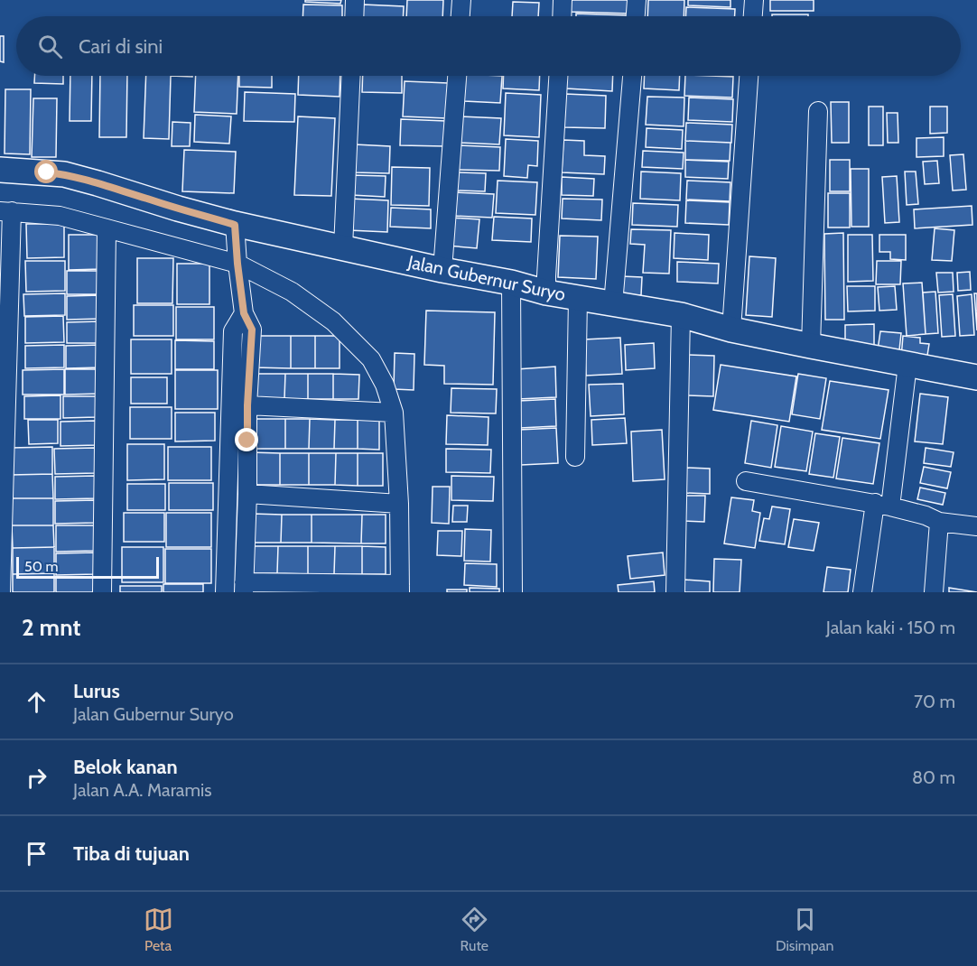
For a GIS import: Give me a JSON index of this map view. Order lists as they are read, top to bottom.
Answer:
{
  "streets": {
    "main road": ["Jalan Gubernur Suryo"]
  },
  "scale_bar": "50 m",
  "page": {
    "search": "Cari di sini",
    "scale": "50 m",
    "heading": ["2 mnt", "Jalan kaki · 150 m"],
    "list": [
      ["Lurus", "Jalan Gubernur Suryo", "70 m"],
      ["Belok kanan", "Jalan A.A. Maramis", "80 m"],
      "Tiba di tujuan"
    ],
    "nav": ["Peta", "Rute", "Disimpan"]
  }
}
